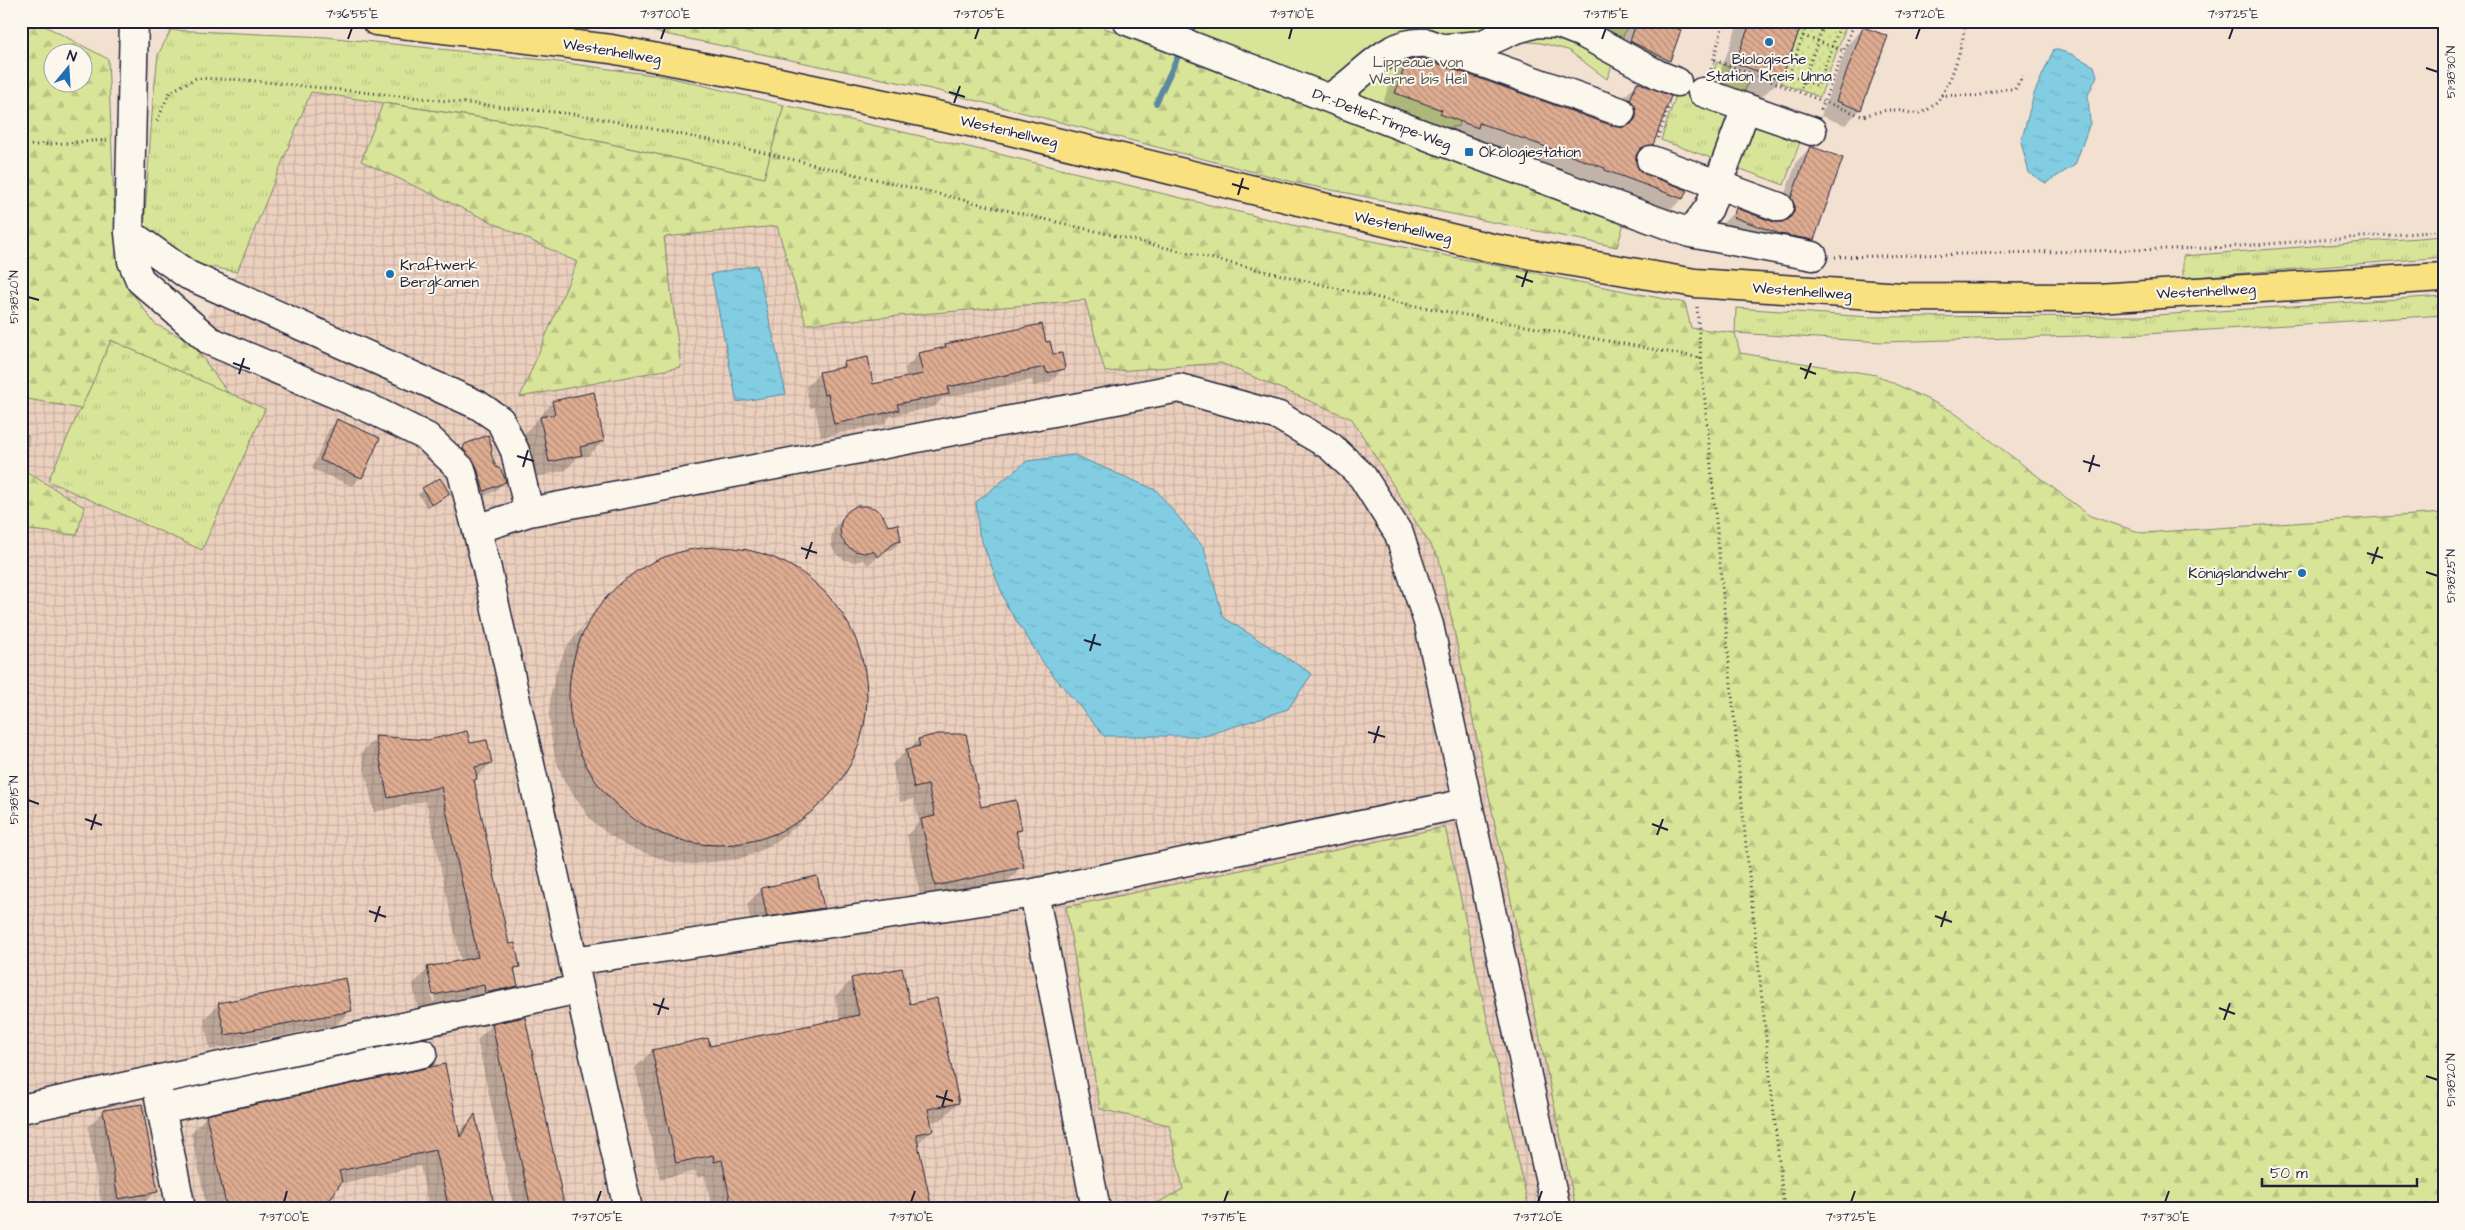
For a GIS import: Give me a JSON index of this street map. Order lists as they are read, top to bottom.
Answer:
{
  "streets": {
    "main road": ["Westenhellweg"],
    "lane": ["Dr.-Detlef-Timpe-Weg"]
  },
  "parks": ["Lippeaue von Werne bis Heil"],
  "places": {
    "other": ["Biologische Station Kreis Unna", "Kraftwerk Bergkamen", "Königslandwehr"],
    "transit": ["Ökologiestation"]
  },
  "scale_bar": "50 m",
  "north": "top",
  "coordinates": [
    "7°36'55\"E",
    "7°37'00\"E",
    "7°37'05\"E",
    "7°37'10\"E",
    "7°37'15\"E",
    "7°37'20\"E",
    "7°37'25\"E",
    "51°38'30\"N",
    "51°38'20\"N",
    "51°38'25\"N",
    "51°38'15\"N",
    "7°37'30\"E"
  ]
}
